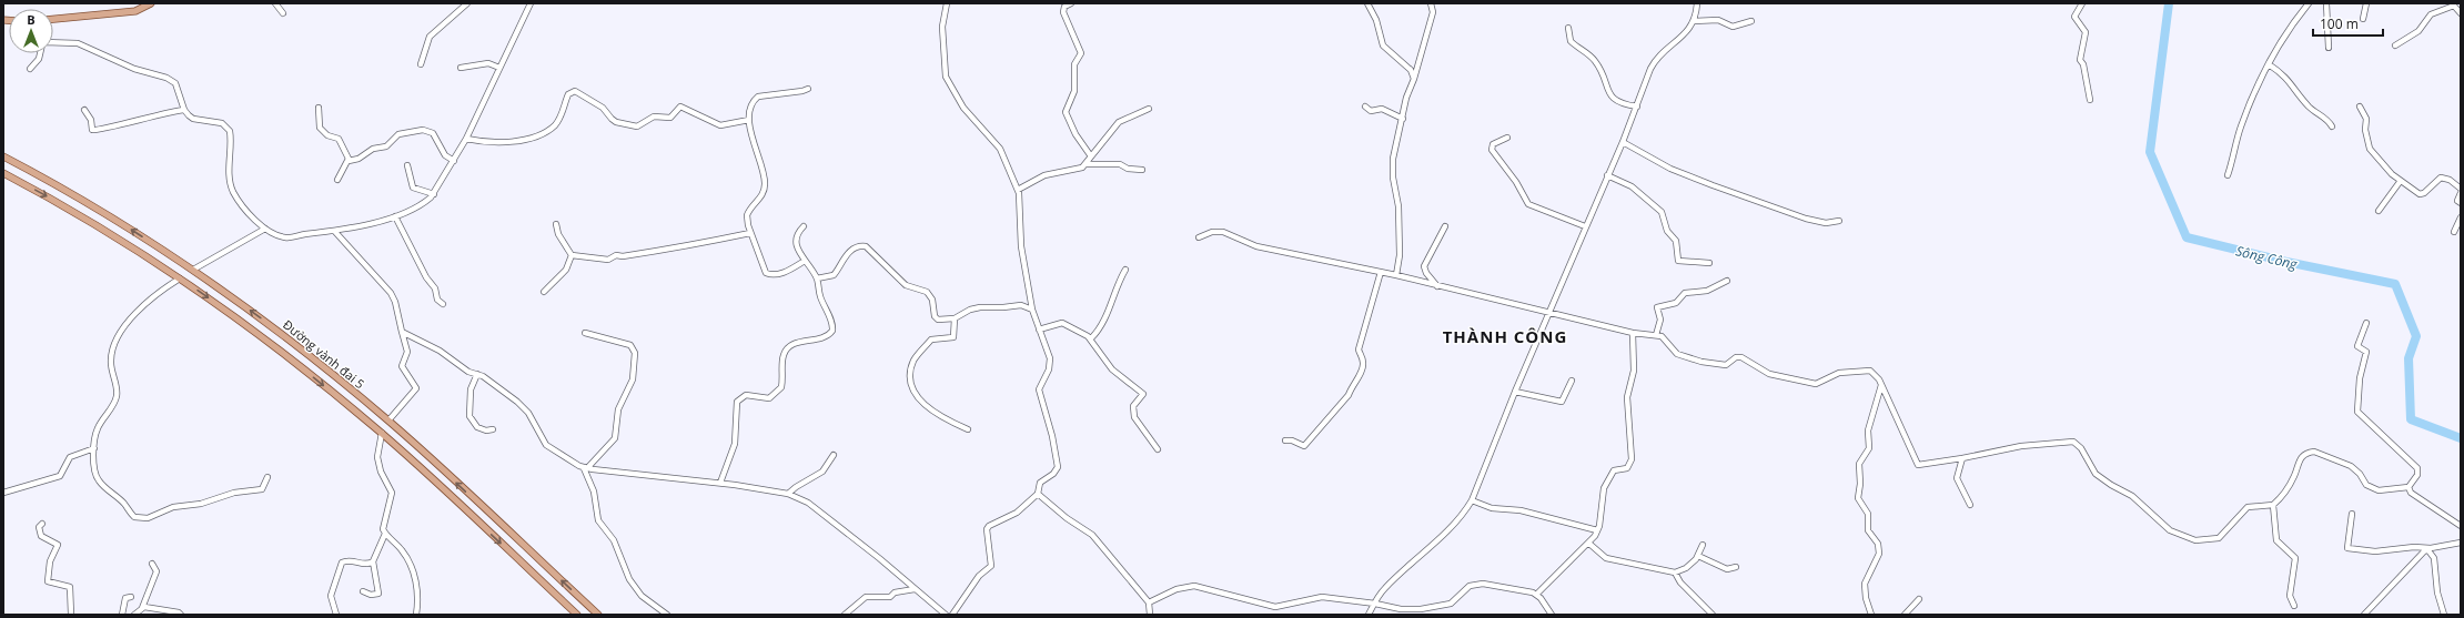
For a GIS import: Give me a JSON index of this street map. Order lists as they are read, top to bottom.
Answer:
{
  "streets": {
    "main road": ["Đường vành đai 5"]
  },
  "districts": ["THÀNH CÔNG"],
  "water": ["Sông Công"],
  "scale_bar": "100 m",
  "north": "top"
}
